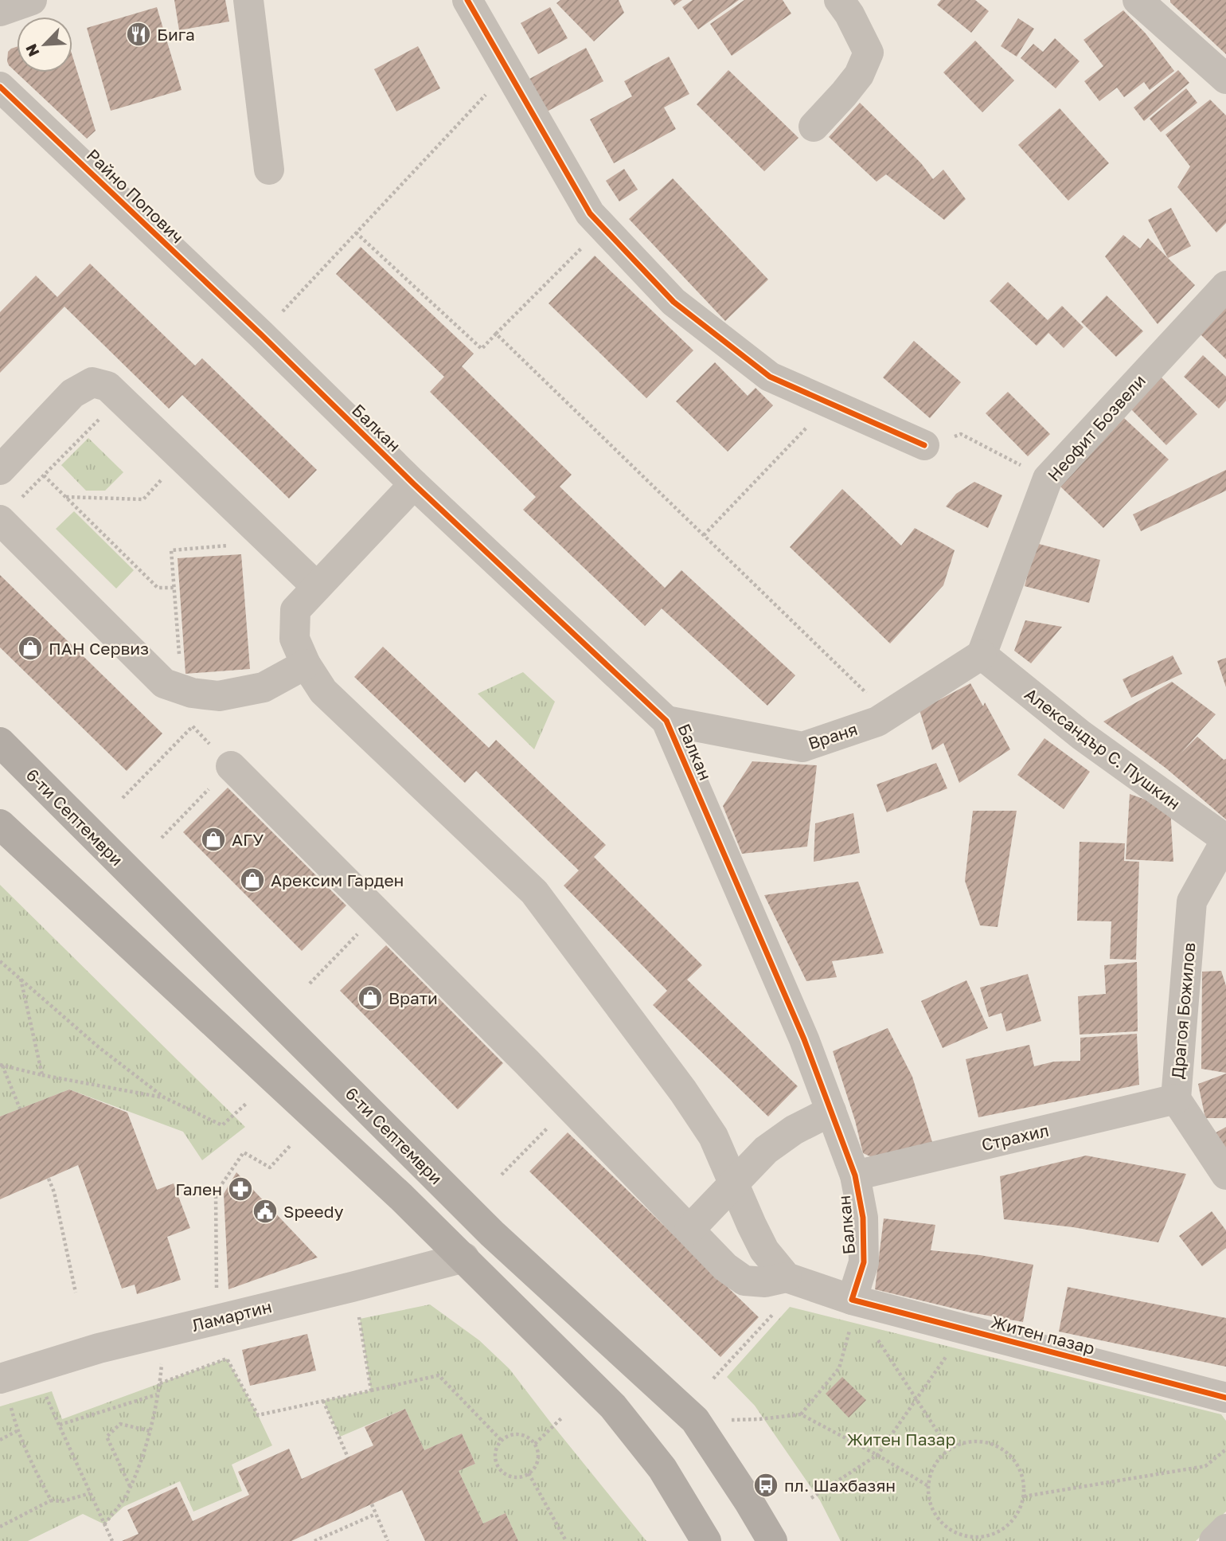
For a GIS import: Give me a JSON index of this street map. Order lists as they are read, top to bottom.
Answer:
{
  "streets": {
    "main road": ["6-ти Септември"],
    "street": [
      "Райно Попович",
      "Балкан",
      "Неофит Бозвели",
      "Враня",
      "Александър С. Пушкин",
      "Драгоя Божилов",
      "Страхил",
      "Ламартин",
      "Житен пазар"
    ]
  },
  "crossings": [
    ["Райно Попович", "Балкан"],
    ["Балкан", "Враня"],
    ["Балкан", "Страхил"],
    ["Балкан", "Житен пазар"],
    ["Неофит Бозвели", "Враня"],
    ["Неофит Бозвели", "Александър С. Пушкин"],
    ["Враня", "Александър С. Пушкин"],
    ["Александър С. Пушкин", "Драгоя Божилов"],
    ["Драгоя Божилов", "Страхил"]
  ],
  "parks": ["Житен Пазар"],
  "places": {
    "restaurant": ["Бига"],
    "shop": [
      "ПАН Сервиз",
      "АГУ",
      "Арексим Гарден",
      "Врати"
    ],
    "pharmacy": ["Гален"],
    "public building": ["Speedy"],
    "bus stop": ["пл. Шахбазян"]
  },
  "north": "bottom left"
}
